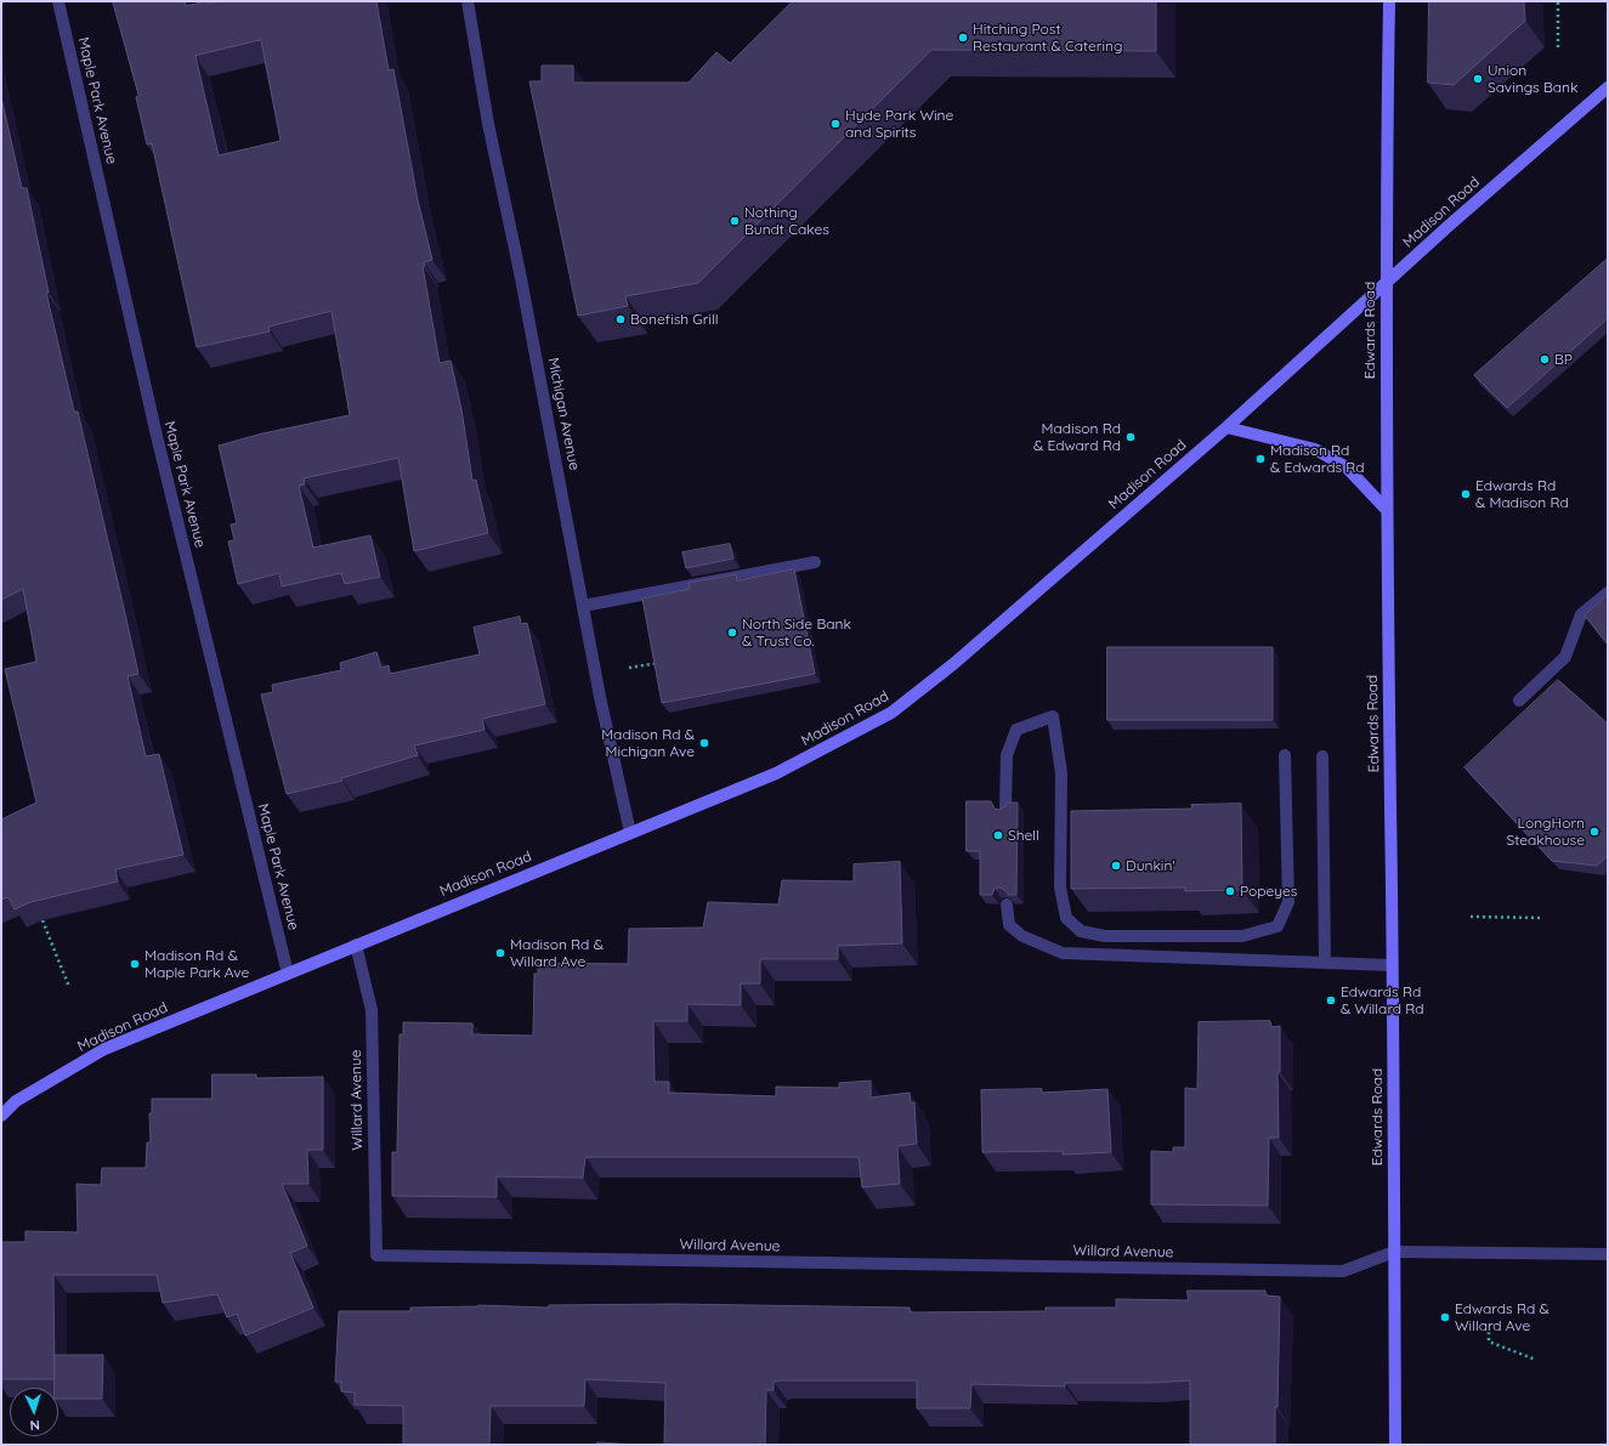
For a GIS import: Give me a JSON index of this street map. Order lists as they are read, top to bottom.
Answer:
{
  "streets": {
    "main road": ["Madison Road", "Edwards Road"],
    "street": ["Maple Park Avenue", "Michigan Avenue", "Willard Avenue"]
  },
  "crossings": [
    ["Maple Park Avenue", "Madison Road"],
    ["Madison Road", "Edwards Road"],
    ["Madison Road", "Michigan Avenue"],
    ["Madison Road", "Willard Avenue"],
    ["Edwards Road", "Willard Avenue"]
  ],
  "places": [
    "Hitching Post Restaurant & Catering",
    "Union Savings Bank",
    "Hyde Park Wine and Spirits",
    "Nothing Bundt Cakes",
    "Bonefish Grill",
    "BP",
    "Madison Rd & Edward Rd",
    "Madison Rd & Edwards Rd",
    "Edwards Rd & Madison Rd",
    "North Side Bank & Trust Co.",
    "Madison Rd & Michigan Ave",
    "LongHorn Steakhouse",
    "Shell",
    "Dunkin'",
    "Popeyes",
    "Madison Rd & Willard Ave",
    "Madison Rd & Maple Park Ave",
    "Edwards Rd & Willard Rd",
    "Edwards Rd & Willard Ave"
  ],
  "north": "bottom"
}
